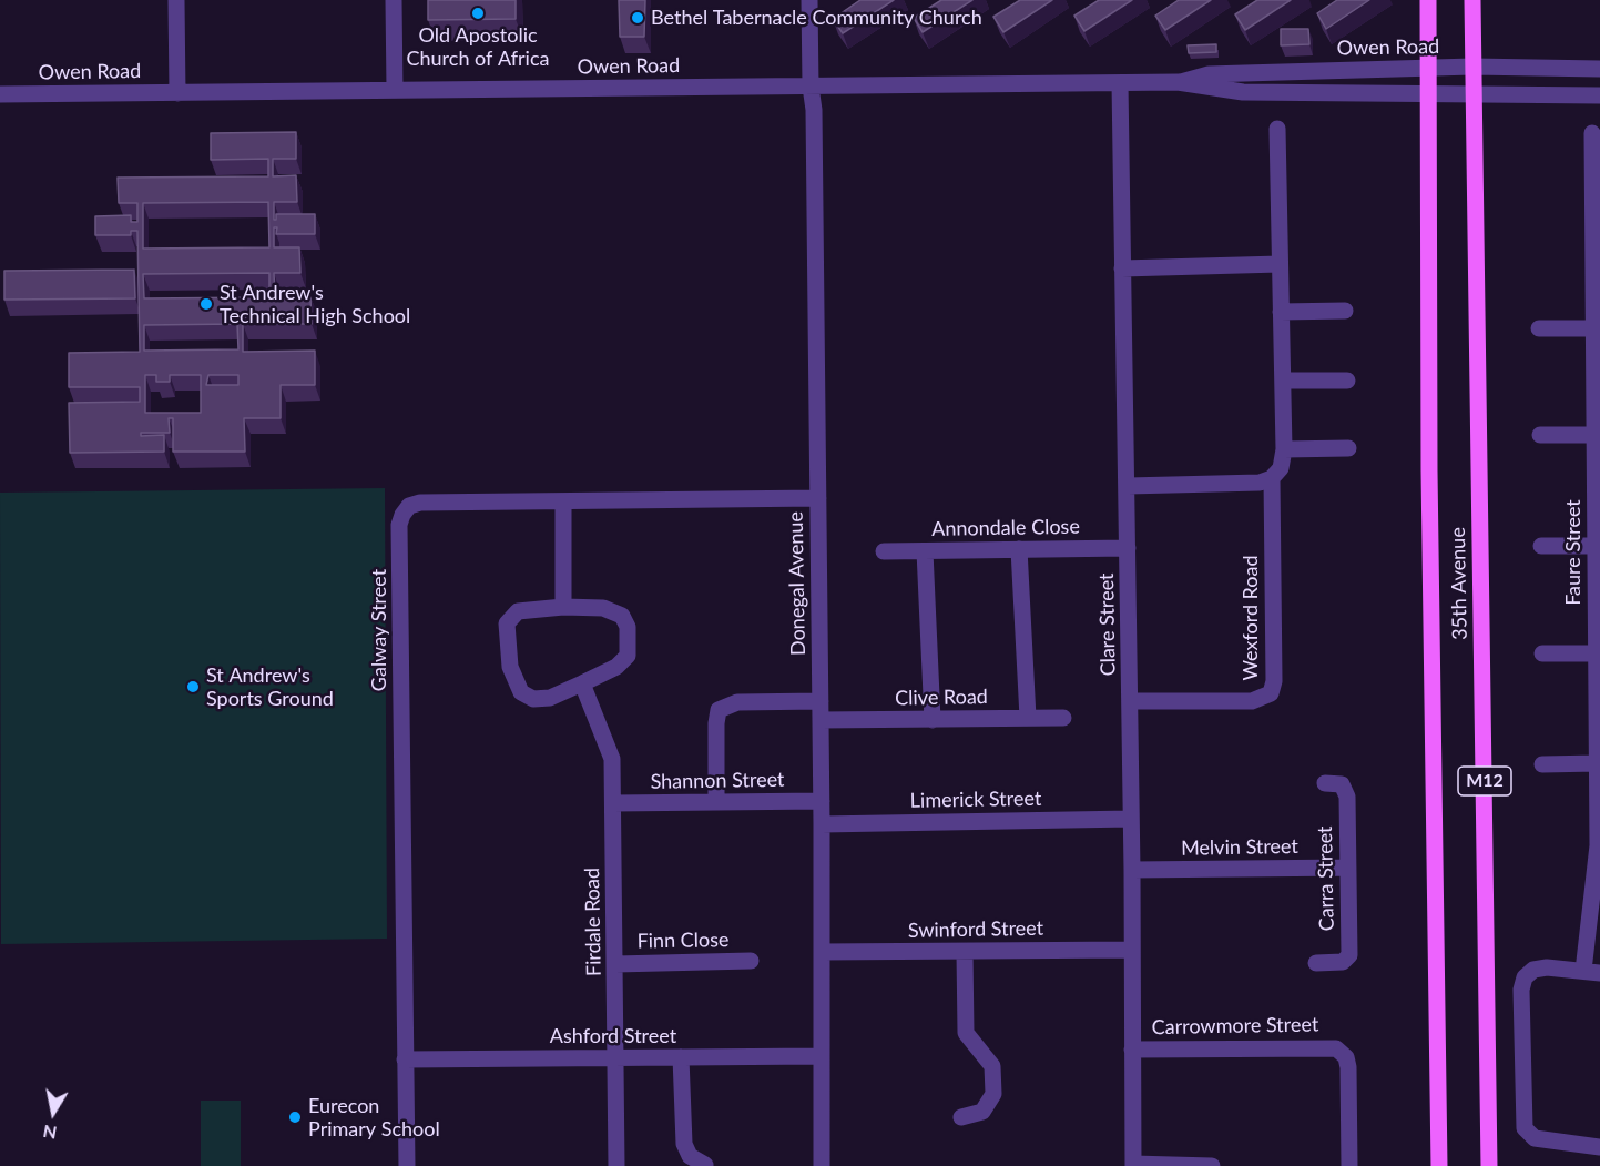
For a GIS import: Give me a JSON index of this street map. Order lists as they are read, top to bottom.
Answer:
{
  "streets": {
    "main road": ["35th Avenue", "M12"],
    "street": [
      "Owen Road",
      "Annondale Close",
      "Faure Street",
      "Donegal Avenue",
      "Wexford Road",
      "Clare Street",
      "Galway Street",
      "Clive Road",
      "Shannon Street",
      "Limerick Street",
      "Melvin Street",
      "Carra Street",
      "Firdale Road",
      "Swinford Street",
      "Finn Close",
      "Carrowmore Street",
      "Ashford Street"
    ]
  },
  "crossings": [
    ["Owen Road", "Donegal Avenue"],
    ["Owen Road", "35th Avenue"],
    ["Owen Road", "Clare Street"],
    ["Annondale Close", "Clare Street"],
    ["Donegal Avenue", "Galway Street"],
    ["Donegal Avenue", "Clive Road"],
    ["Donegal Avenue", "Shannon Street"],
    ["Donegal Avenue", "Limerick Street"],
    ["Donegal Avenue", "Swinford Street"],
    ["Donegal Avenue", "Ashford Street"],
    ["Wexford Road", "Clare Street"],
    ["Clare Street", "Limerick Street"],
    ["Clare Street", "Melvin Street"],
    ["Clare Street", "Swinford Street"],
    ["Clare Street", "Carrowmore Street"],
    ["Galway Street", "Ashford Street"],
    ["Shannon Street", "Firdale Road"],
    ["Melvin Street", "Carra Street"],
    ["Firdale Road", "Finn Close"],
    ["Firdale Road", "Ashford Street"]
  ],
  "places": [
    "Old Apostolic Church of Africa",
    "Bethel Tabernacle Community Church",
    "St Andrew's Technical High School",
    "St Andrew's Sports Ground",
    "Eurecon Primary School"
  ],
  "north": "bottom"
}
